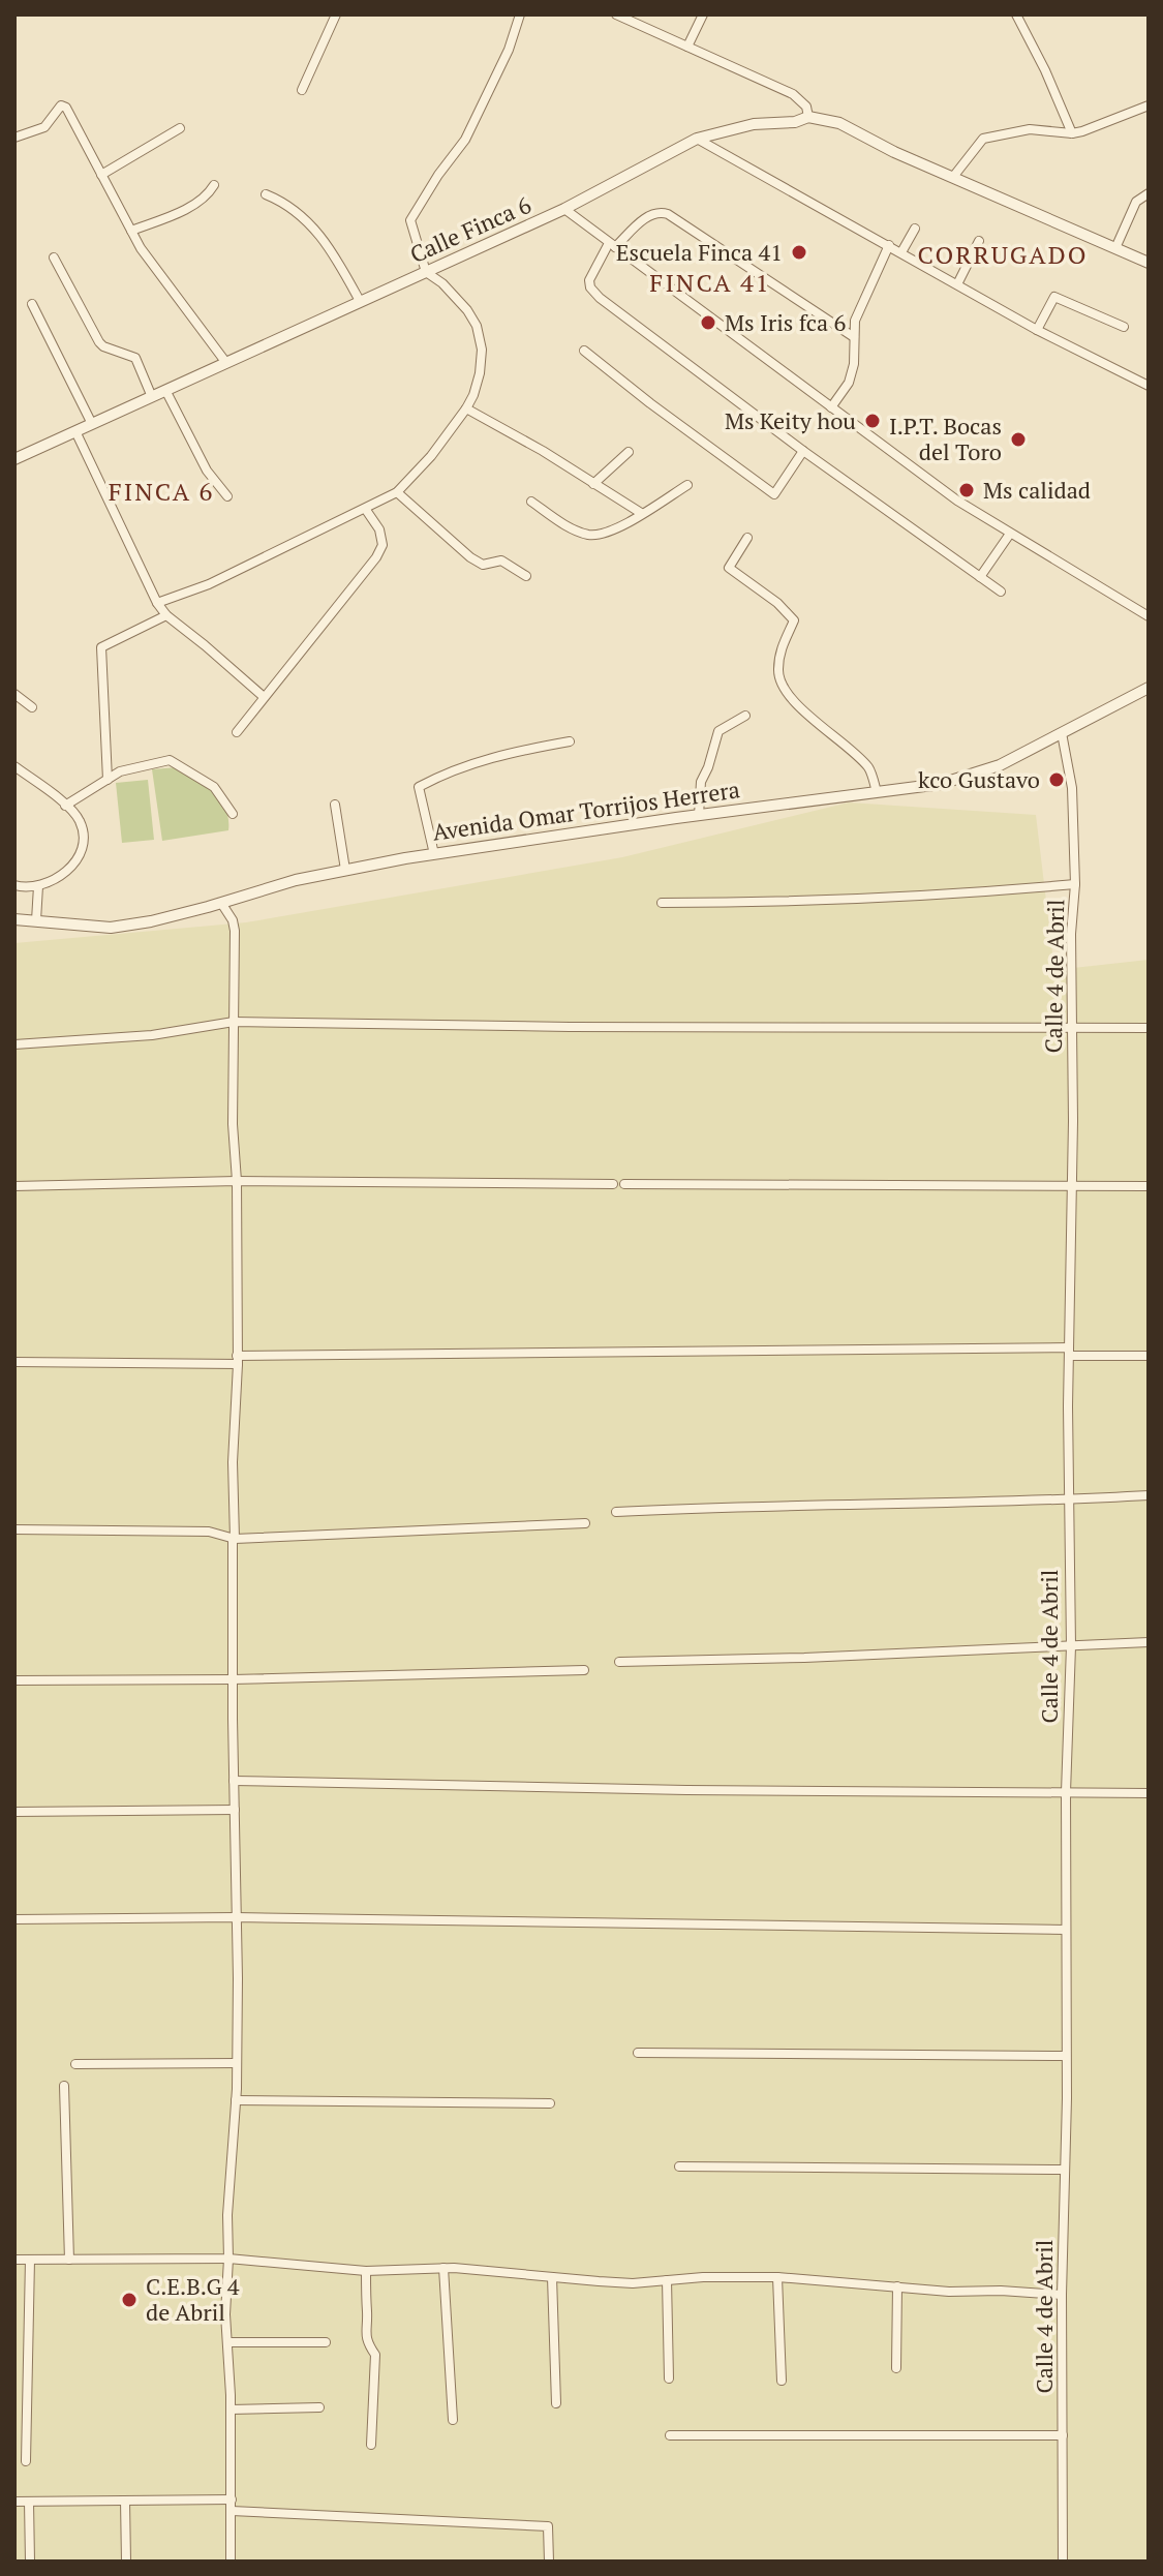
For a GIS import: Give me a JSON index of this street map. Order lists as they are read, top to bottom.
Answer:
{
  "streets": {
    "street": ["Calle Finca 6", "Avenida Omar Torrijos Herrera", "Calle 4 de Abril"]
  },
  "crossings": [
    ["Avenida Omar Torrijos Herrera", "Calle 4 de Abril"]
  ],
  "districts": ["CORRUGADO", "FINCA 41", "FINCA 6"],
  "places": [
    "Escuela Finca 41",
    "Ms Iris fca 6",
    "Ms Keity hou",
    "I.P.T. Bocas del Toro",
    "Ms calidad",
    "kco Gustavo",
    "C.E.B.G 4 de Abril"
  ]
}
